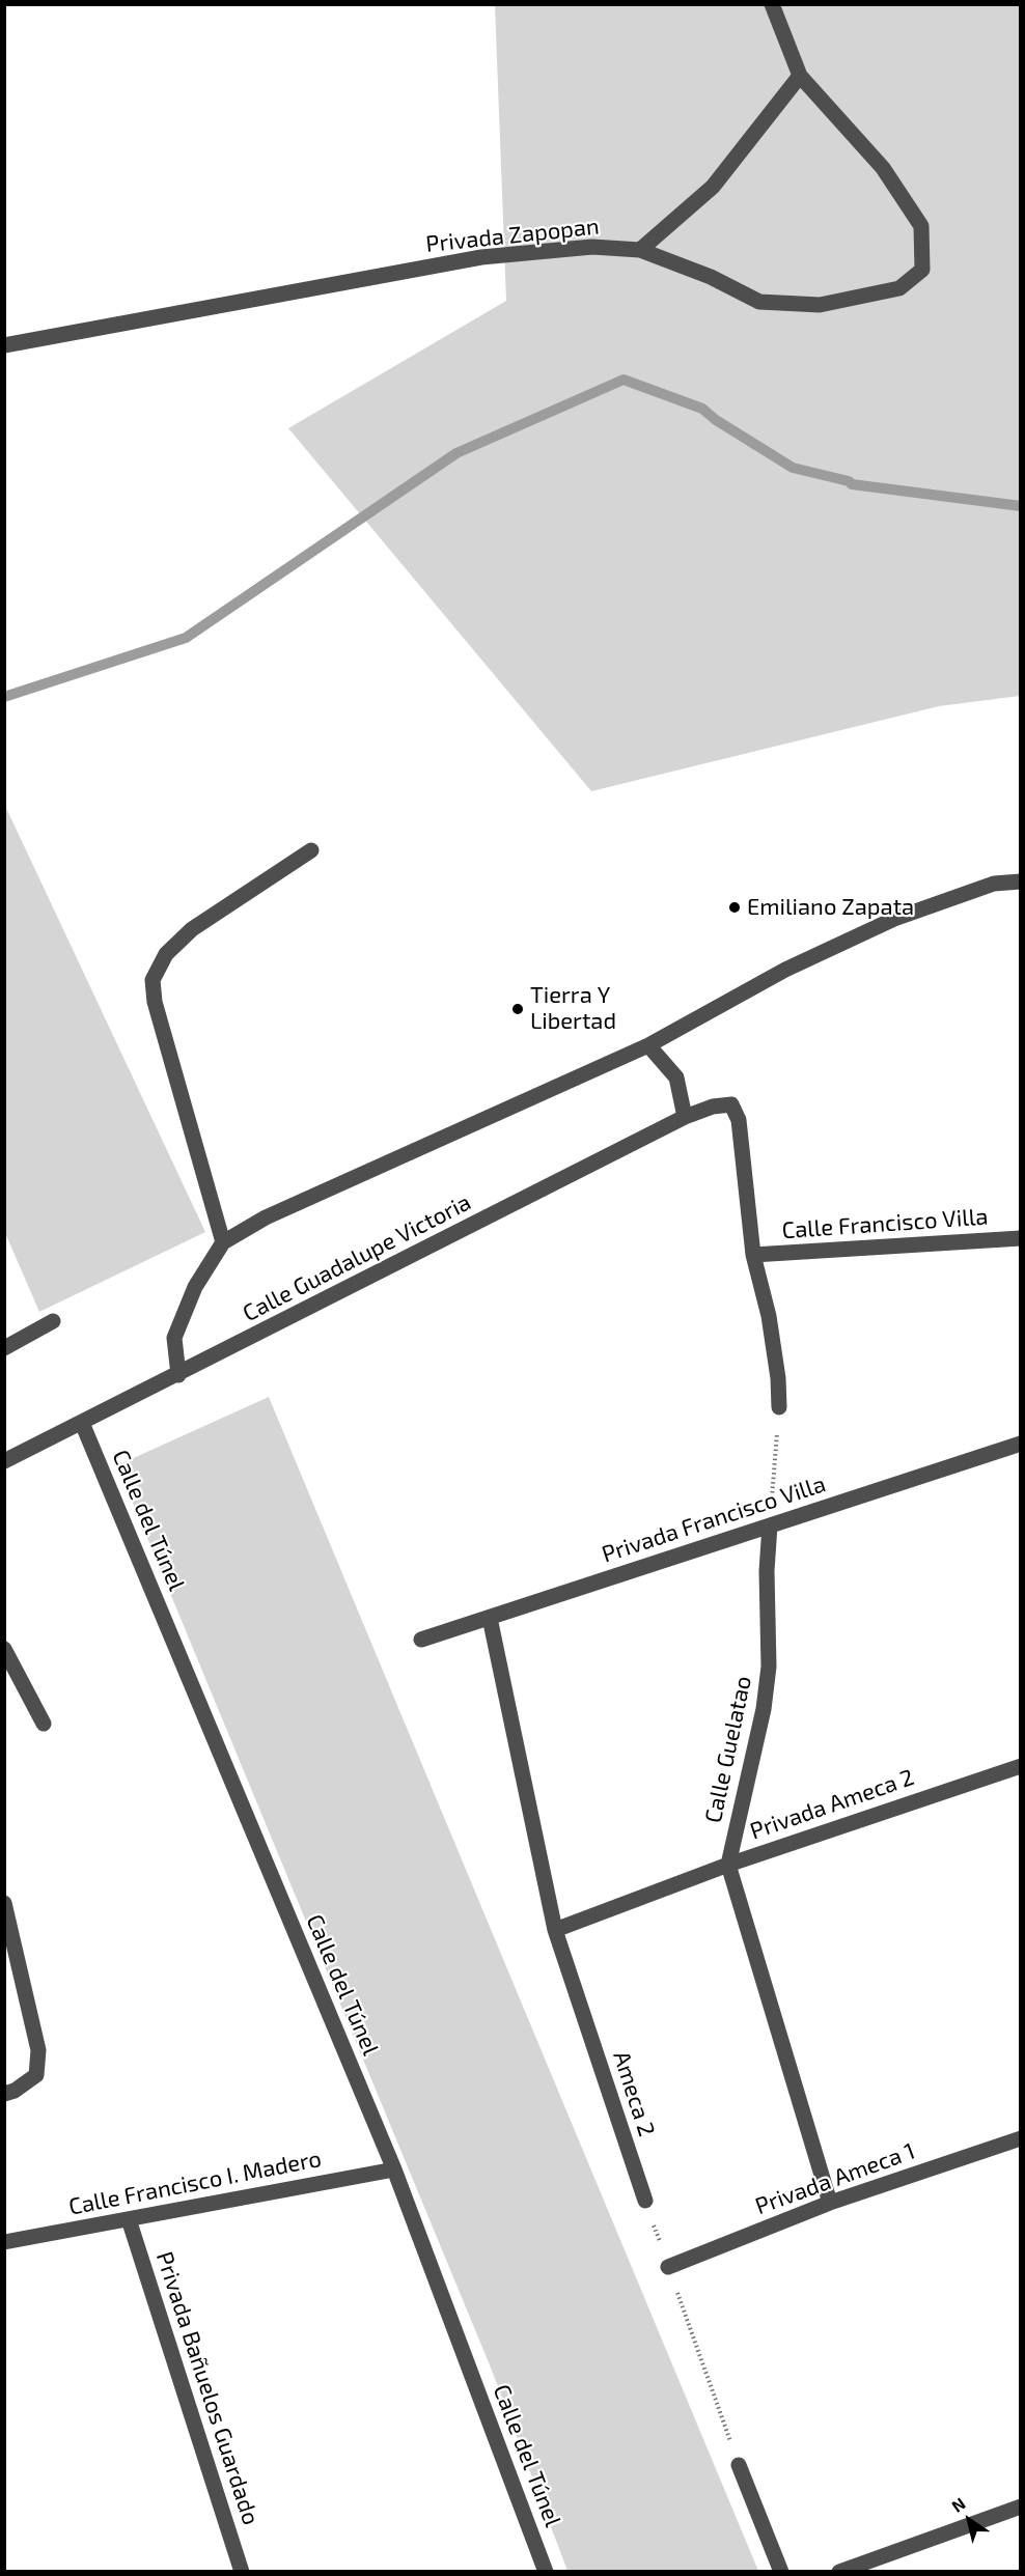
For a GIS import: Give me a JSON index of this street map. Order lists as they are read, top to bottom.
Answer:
{
  "streets": {
    "street": [
      "Privada Zapopan",
      "Calle Francisco Villa",
      "Calle Guadalupe Victoria",
      "Privada Francisco Villa",
      "Calle del Túnel",
      "Calle Guelatao",
      "Privada Ameca 2",
      "Ameca 2",
      "Privada Ameca 1",
      "Calle Francisco I. Madero",
      "Privada Bañuelos Guardado"
    ]
  },
  "crossings": [
    ["Calle Francisco Villa", "Calle Guadalupe Victoria"],
    ["Calle Guadalupe Victoria", "Calle del Túnel"],
    ["Privada Francisco Villa", "Calle Guelatao"],
    ["Privada Francisco Villa", "Ameca 2"],
    ["Calle del Túnel", "Calle Francisco I. Madero"],
    ["Calle Guelatao", "Privada Ameca 2"],
    ["Calle Guelatao", "Privada Ameca 1"],
    ["Privada Ameca 2", "Ameca 2"],
    ["Calle Francisco I. Madero", "Privada Bañuelos Guardado"]
  ],
  "places": ["Emiliano Zapata", "Tierra Y Libertad"],
  "north": "top left"
}
